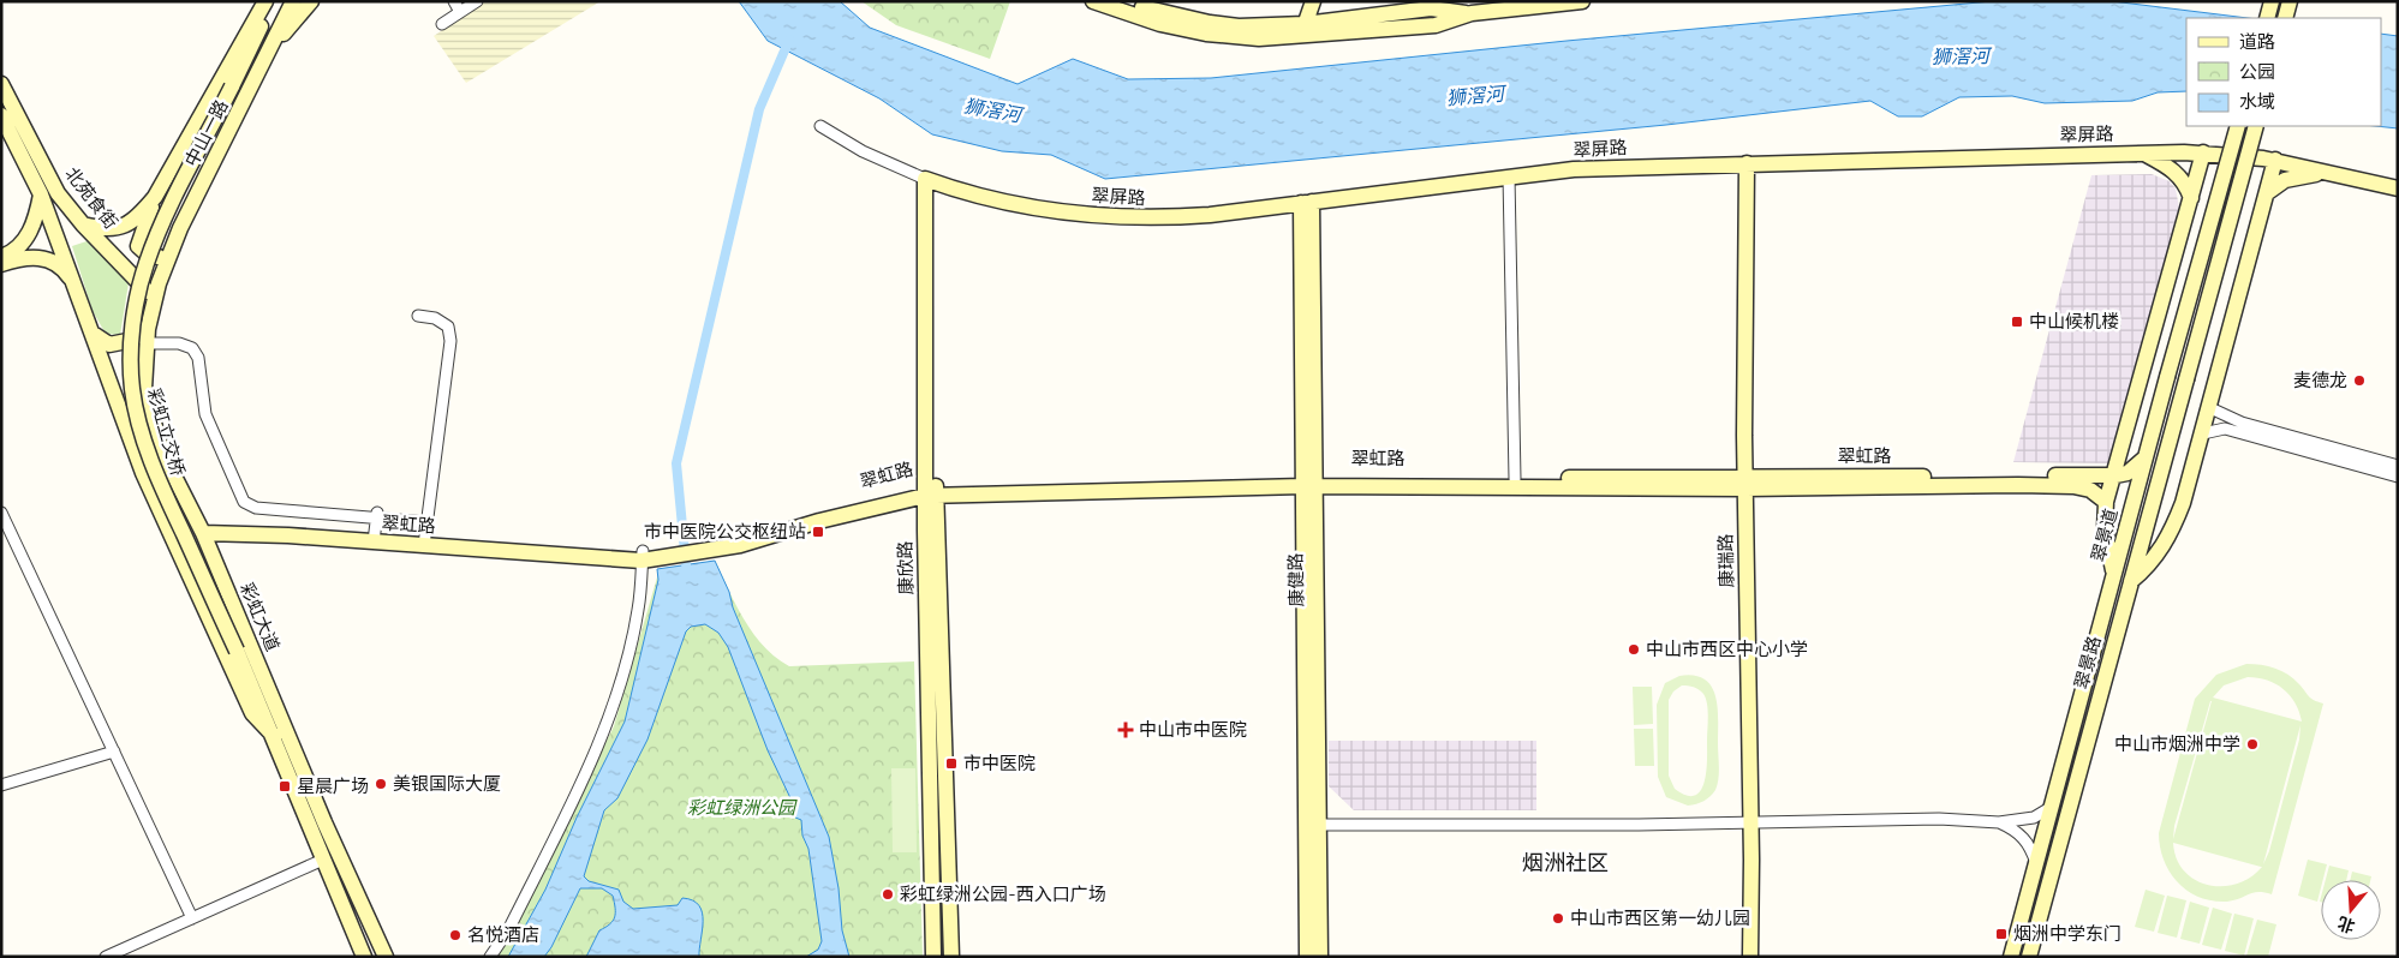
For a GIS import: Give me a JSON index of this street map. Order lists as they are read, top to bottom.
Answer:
{
  "streets": {
    "main road": [
      "中山一路",
      "翠屏路",
      "北苑食街",
      "彩虹立交桥",
      "翠虹路",
      "翠景道",
      "康瑞路",
      "康欣路",
      "康健路",
      "彩虹大道",
      "翠景路"
    ]
  },
  "crossings": [
    ["中山一路", "北苑食街"],
    ["中山一路", "彩虹立交桥"],
    ["中山一路", "彩虹大道"],
    ["翠屏路", "康瑞路"],
    ["翠屏路", "康欣路"],
    ["翠屏路", "康健路"],
    ["北苑食街", "彩虹大道"],
    ["彩虹立交桥", "彩虹大道"],
    ["翠虹路", "翠景道"],
    ["翠虹路", "康瑞路"],
    ["翠虹路", "康欣路"],
    ["翠虹路", "康健路"],
    ["翠虹路", "彩虹大道"]
  ],
  "districts": ["烟洲社区"],
  "water": ["狮滘河"],
  "parks": ["彩虹绿洲公园"],
  "places": {
    "transit": [
      "中山候机楼",
      "市中医院公交枢纽站",
      "市中医院",
      "星晨广场",
      "烟洲中学东门"
    ],
    "other": [
      "麦德龙",
      "中山市西区中心小学",
      "中山市烟洲中学",
      "美银国际大厦",
      "彩虹绿洲公园-西入口广场",
      "中山市西区第一幼儿园",
      "名悦酒店"
    ],
    "health": ["中山市中医院"]
  },
  "legend": ["道路", "公园", "水域"],
  "north": "bottom"
}
